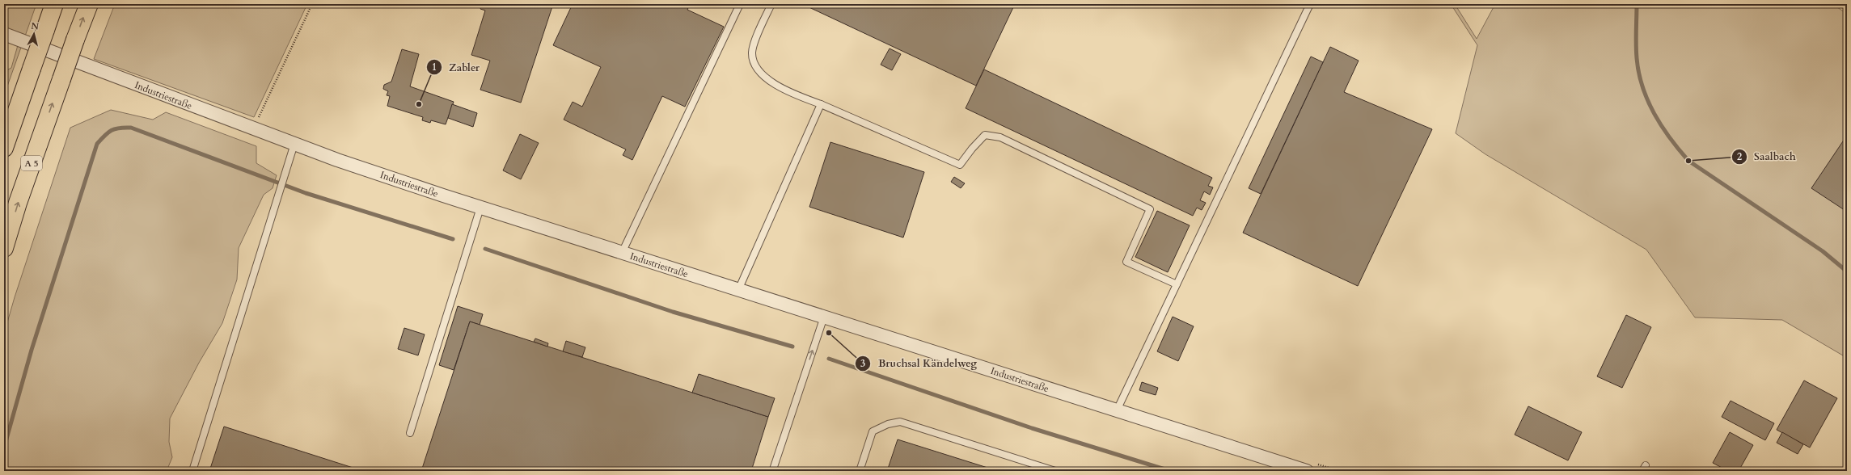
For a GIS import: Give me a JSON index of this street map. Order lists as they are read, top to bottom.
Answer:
{
  "streets": {
    "highway": ["A 5"],
    "street": ["Industriestraße"]
  },
  "places": ["Zabler", "Saalbach", "Bruchsal Kändelweg"],
  "north": "top"
}
